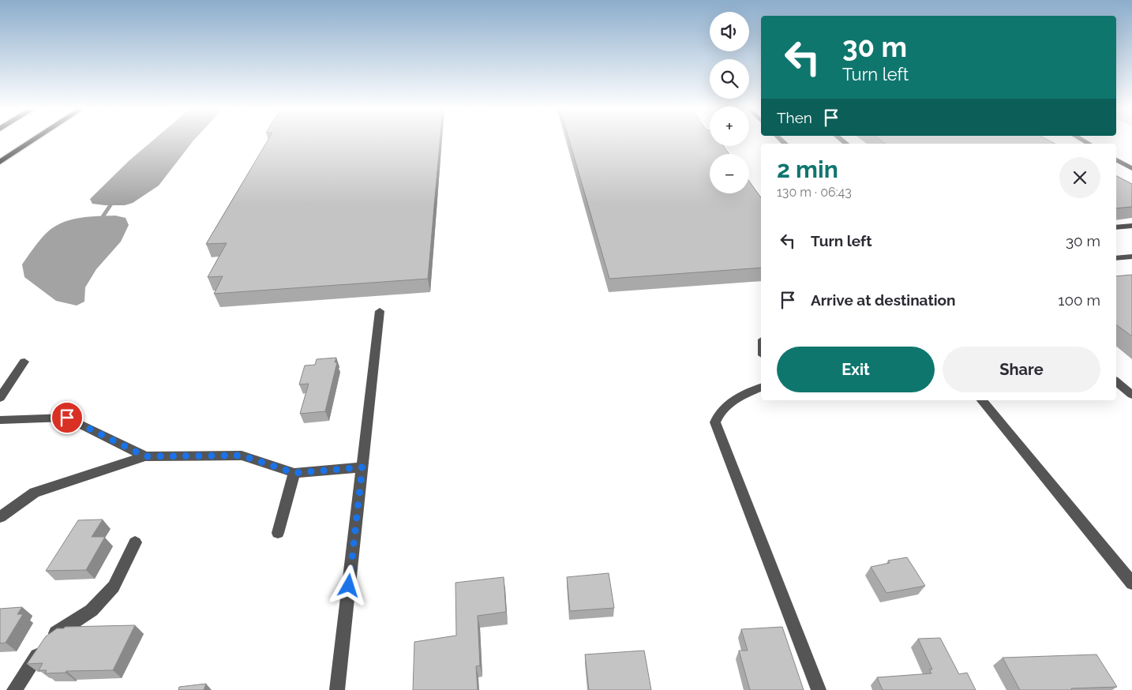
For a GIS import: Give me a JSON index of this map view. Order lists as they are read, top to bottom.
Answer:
{
  "page": {
    "map_buttons": ["+", "−"],
    "turn": ["30 m", "Turn left"],
    "then": "Then",
    "heading": ["2 min", "130 m · 06:43"],
    "list": [
      {
        "name": "Turn left",
        "value": "30 m"
      },
      {
        "name": "Arrive at destination",
        "value": "100 m"
      }
    ],
    "buttons": ["Exit", "Share"]
  }
}
